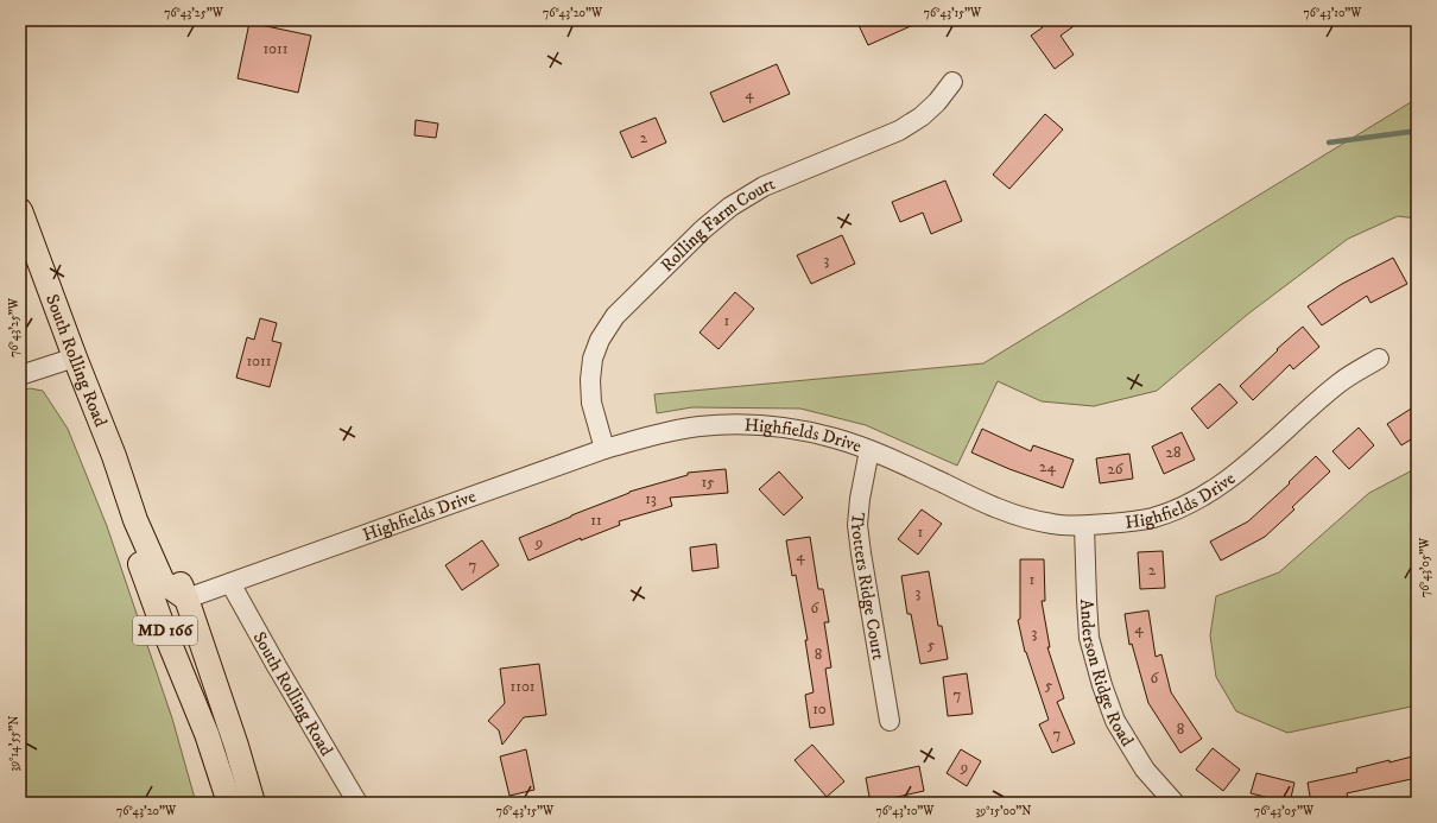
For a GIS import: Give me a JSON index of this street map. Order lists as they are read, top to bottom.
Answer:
{
  "streets": {
    "main road": ["South Rolling Road", "MD 166"],
    "street": [
      "Rolling Farm Court",
      "Highfields Drive",
      "Trotters Ridge Court",
      "Anderson Ridge Road"
    ]
  },
  "crossings": [
    ["Rolling Farm Court", "Highfields Drive"],
    ["South Rolling Road", "Highfields Drive"],
    ["South Rolling Road", "MD 166"],
    ["Highfields Drive", "Trotters Ridge Court"],
    ["Highfields Drive", "MD 166"],
    ["Highfields Drive", "Anderson Ridge Road"]
  ],
  "house_numbers": [
    "1011",
    "4",
    "2",
    "3",
    "1",
    "1011",
    "28",
    "24",
    "26",
    "15",
    "13",
    "11",
    "1",
    "9",
    "4",
    "7",
    "2",
    "1",
    "3",
    "6",
    "4",
    "3",
    "5",
    "8",
    "6",
    "5",
    "1101",
    "7",
    "10",
    "8",
    "7",
    "9"
  ],
  "coordinates": [
    "76°43'25\"W",
    "76°43'20\"W",
    "76°43'15\"W",
    "76°43'10\"W",
    "76°43'05\"W",
    "39°14'55\"N",
    "39°15'00\"N"
  ]
}
